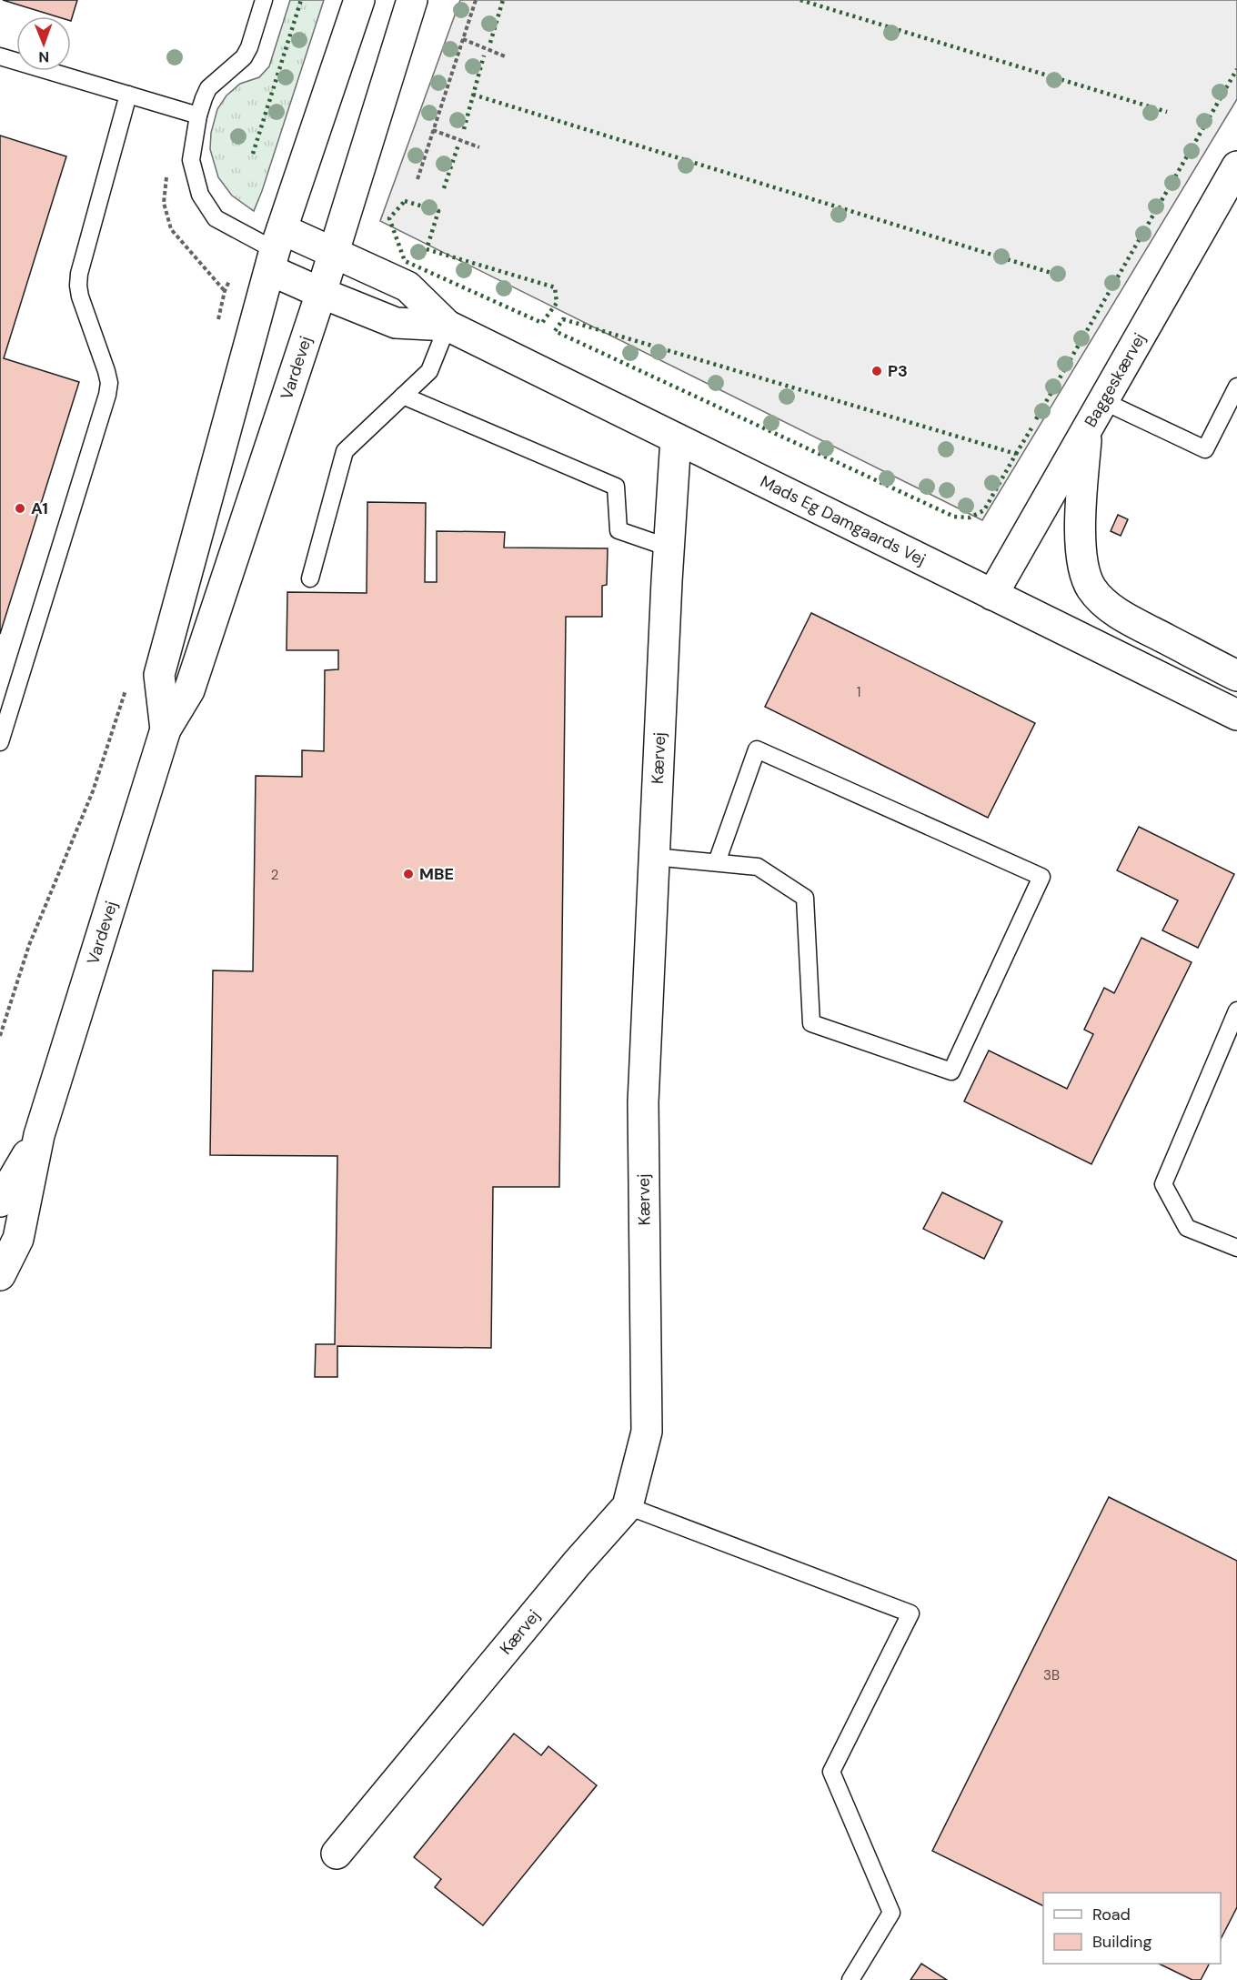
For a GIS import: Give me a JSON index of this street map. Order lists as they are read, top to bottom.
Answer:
{
  "streets": {
    "street": [
      "Vardevej",
      "Baggeskærvej",
      "Mads Eg Damgaards Vej",
      "Kærvej"
    ]
  },
  "crossings": [
    ["Vardevej", "Mads Eg Damgaards Vej"],
    ["Baggeskærvej", "Mads Eg Damgaards Vej"],
    ["Mads Eg Damgaards Vej", "Kærvej"]
  ],
  "places": ["P3", "A1", "MBE"],
  "house_numbers": ["1", "2", "3B"],
  "legend": ["Road", "Building"],
  "north": "bottom"
}
